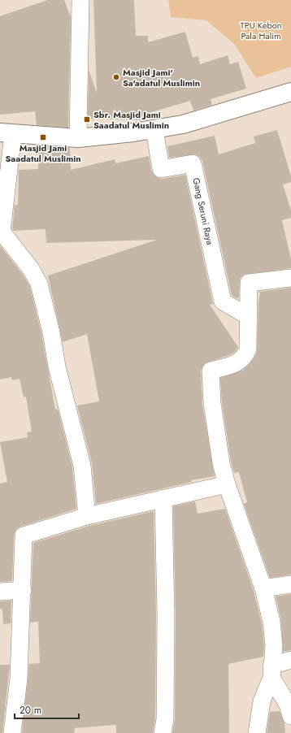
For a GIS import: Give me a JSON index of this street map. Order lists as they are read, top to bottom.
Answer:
{
  "streets": {
    "street": ["Gang Seruni Raya"]
  },
  "parks": ["TPU Kebon Pala Halim"],
  "places": {
    "other": ["Masjid Jami' Sa'adatul Muslimin"],
    "transit": ["Sbr. Masjid Jami Saadatul Muslimin", "Masjid Jami Saadatul Muslimin"]
  },
  "scale_bar": "20 m"
}
